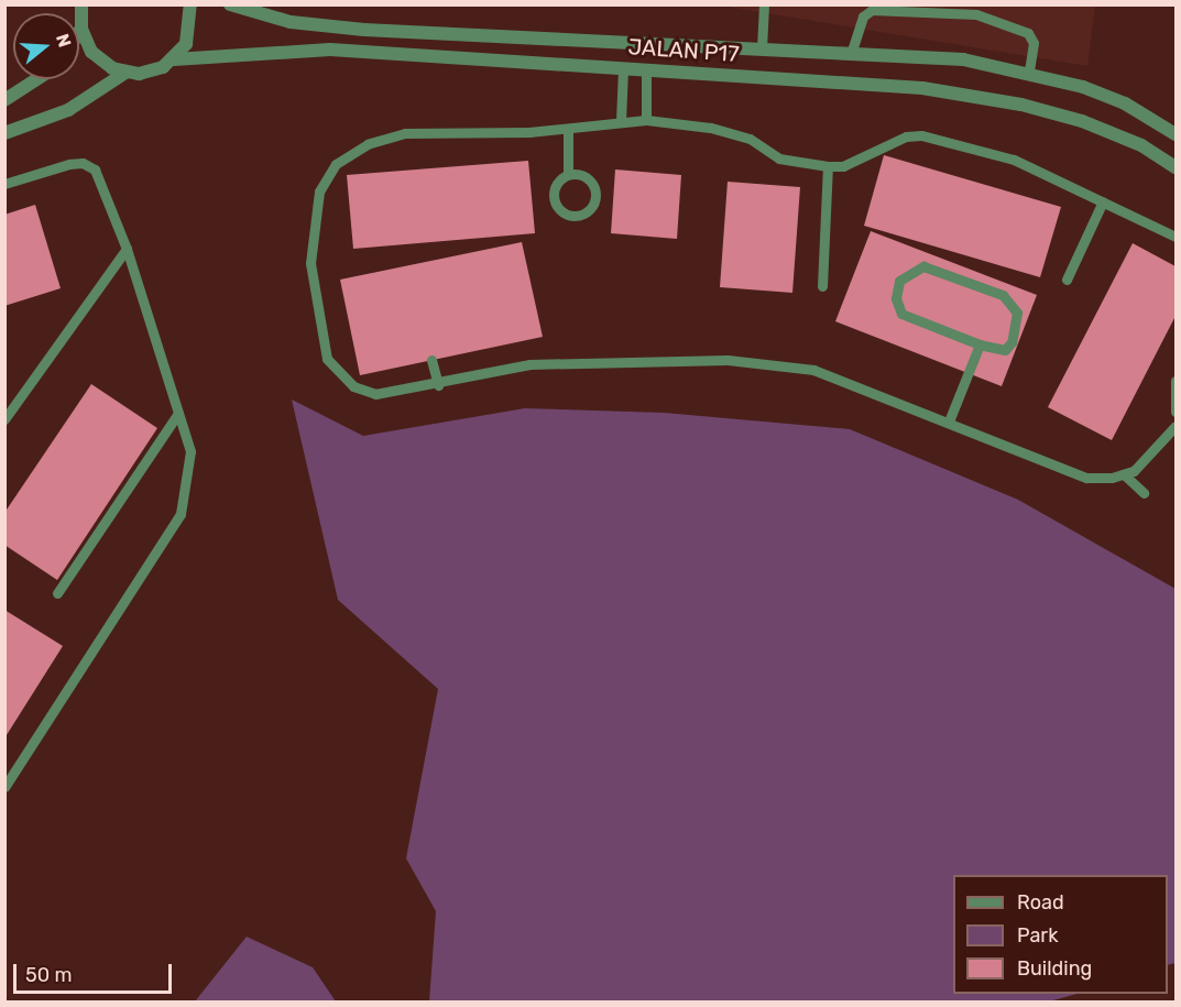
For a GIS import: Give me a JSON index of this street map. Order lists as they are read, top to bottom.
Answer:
{
  "streets": {
    "street": ["JALAN P17"]
  },
  "legend": ["Road", "Park", "Building"],
  "scale_bar": "50 m",
  "north": "right"
}
